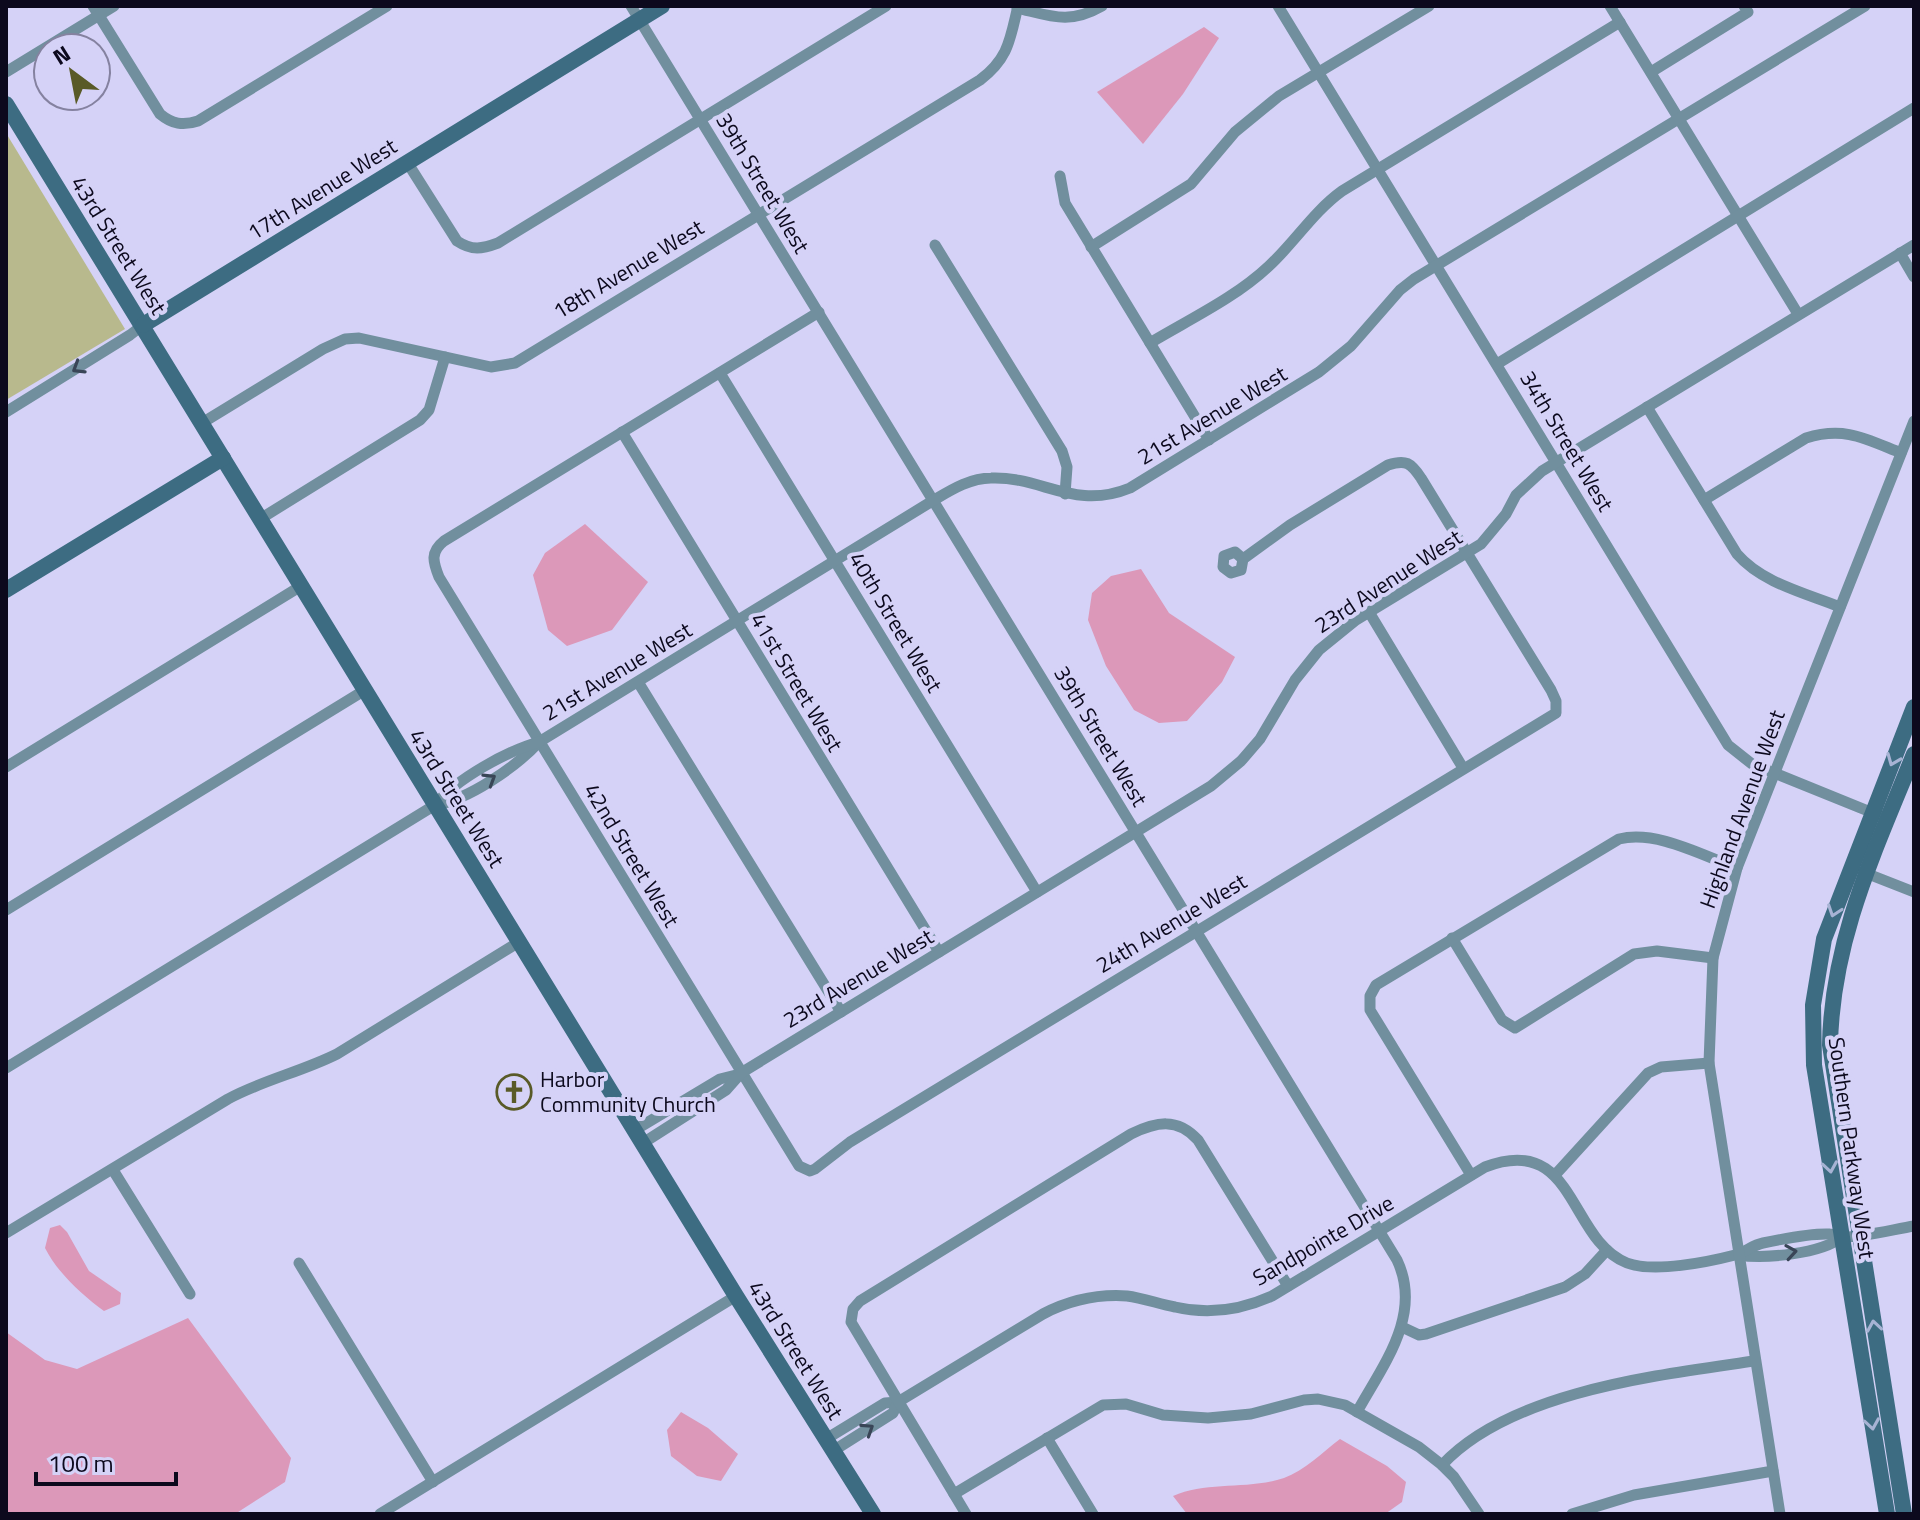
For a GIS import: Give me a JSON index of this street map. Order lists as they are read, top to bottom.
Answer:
{
  "streets": {
    "street": [
      "39th Street West",
      "17th Avenue West",
      "43rd Street West",
      "18th Avenue West",
      "21st Avenue West",
      "34th Street West",
      "23rd Avenue West",
      "40th Street West",
      "41st Street West",
      "Highland Avenue West",
      "42nd Street West",
      "24th Avenue West",
      "Southern Parkway West",
      "Sandpointe Drive"
    ]
  },
  "crossings": [
    ["39th Street West", "17th Avenue West"],
    ["39th Street West", "18th Avenue West"],
    ["39th Street West", "21st Avenue West"],
    ["39th Street West", "23rd Avenue West"],
    ["39th Street West", "24th Avenue West"],
    ["39th Street West", "Sandpointe Drive"],
    ["17th Avenue West", "43rd Street West"],
    ["43rd Street West", "18th Avenue West"],
    ["43rd Street West", "21st Avenue West"],
    ["43rd Street West", "23rd Avenue West"],
    ["43rd Street West", "Sandpointe Drive"],
    ["21st Avenue West", "34th Street West"],
    ["21st Avenue West", "40th Street West"],
    ["21st Avenue West", "41st Street West"],
    ["21st Avenue West", "42nd Street West"],
    ["34th Street West", "23rd Avenue West"],
    ["34th Street West", "Highland Avenue West"],
    ["34th Street West", "Southern Parkway West"],
    ["23rd Avenue West", "40th Street West"],
    ["23rd Avenue West", "41st Street West"],
    ["23rd Avenue West", "42nd Street West"],
    ["23rd Avenue West", "24th Avenue West"],
    ["41st Street West", "42nd Street West"],
    ["42nd Street West", "24th Avenue West"]
  ],
  "places": {
    "church": ["Harbor Community Church"]
  },
  "scale_bar": "100 m",
  "north": "top left"
}
